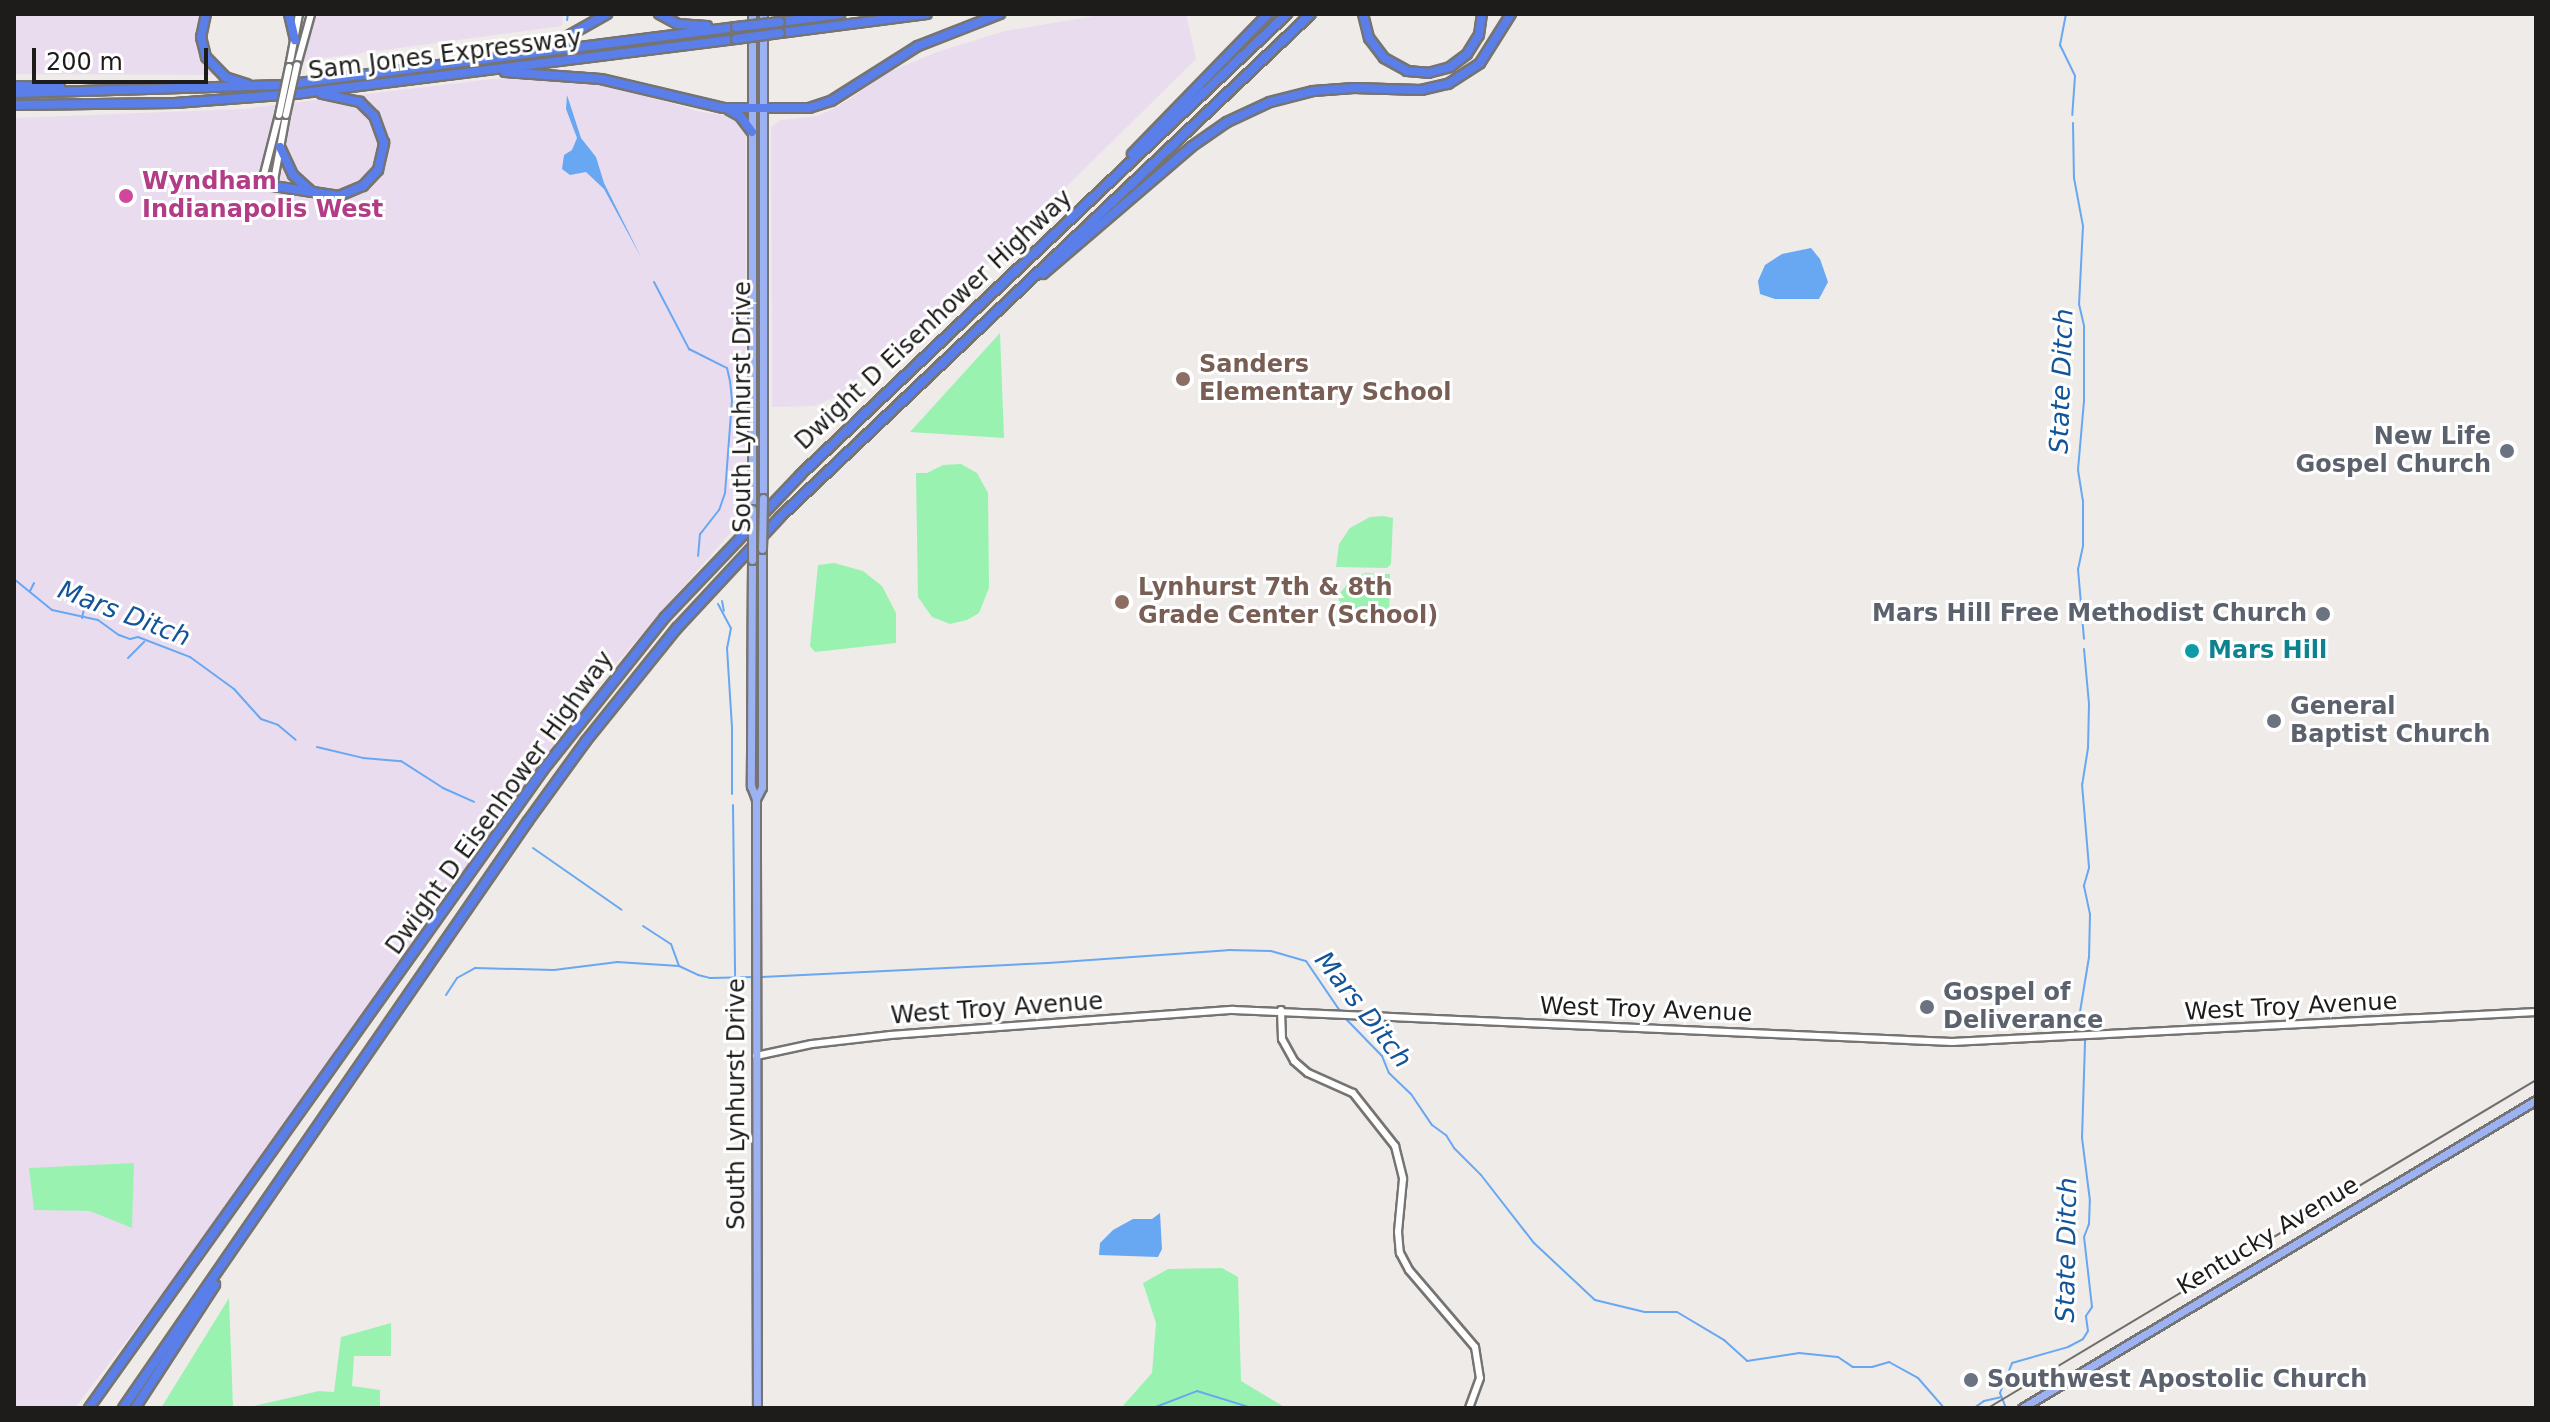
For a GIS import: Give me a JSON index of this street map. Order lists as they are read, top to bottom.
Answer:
{
  "streets": {
    "highway": ["Sam Jones Expressway", "Dwight D Eisenhower Highway"],
    "main road": ["South Lynhurst Drive", "Kentucky Avenue"],
    "street": ["West Troy Avenue"]
  },
  "crossings": [
    ["South Lynhurst Drive", "West Troy Avenue"]
  ],
  "water": ["State Ditch", "Mars Ditch"],
  "places": [
    "Wyndham Indianapolis West",
    "Sanders Elementary School",
    "New Life Gospel Church",
    "Lynhurst 7th & 8th Grade Center (School)",
    "Mars Hill Free Methodist Church",
    "Mars Hill",
    "General Baptist Church",
    "Gospel of Deliverance",
    "Southwest Apostolic Church"
  ],
  "scale_bar": "200 m"
}
